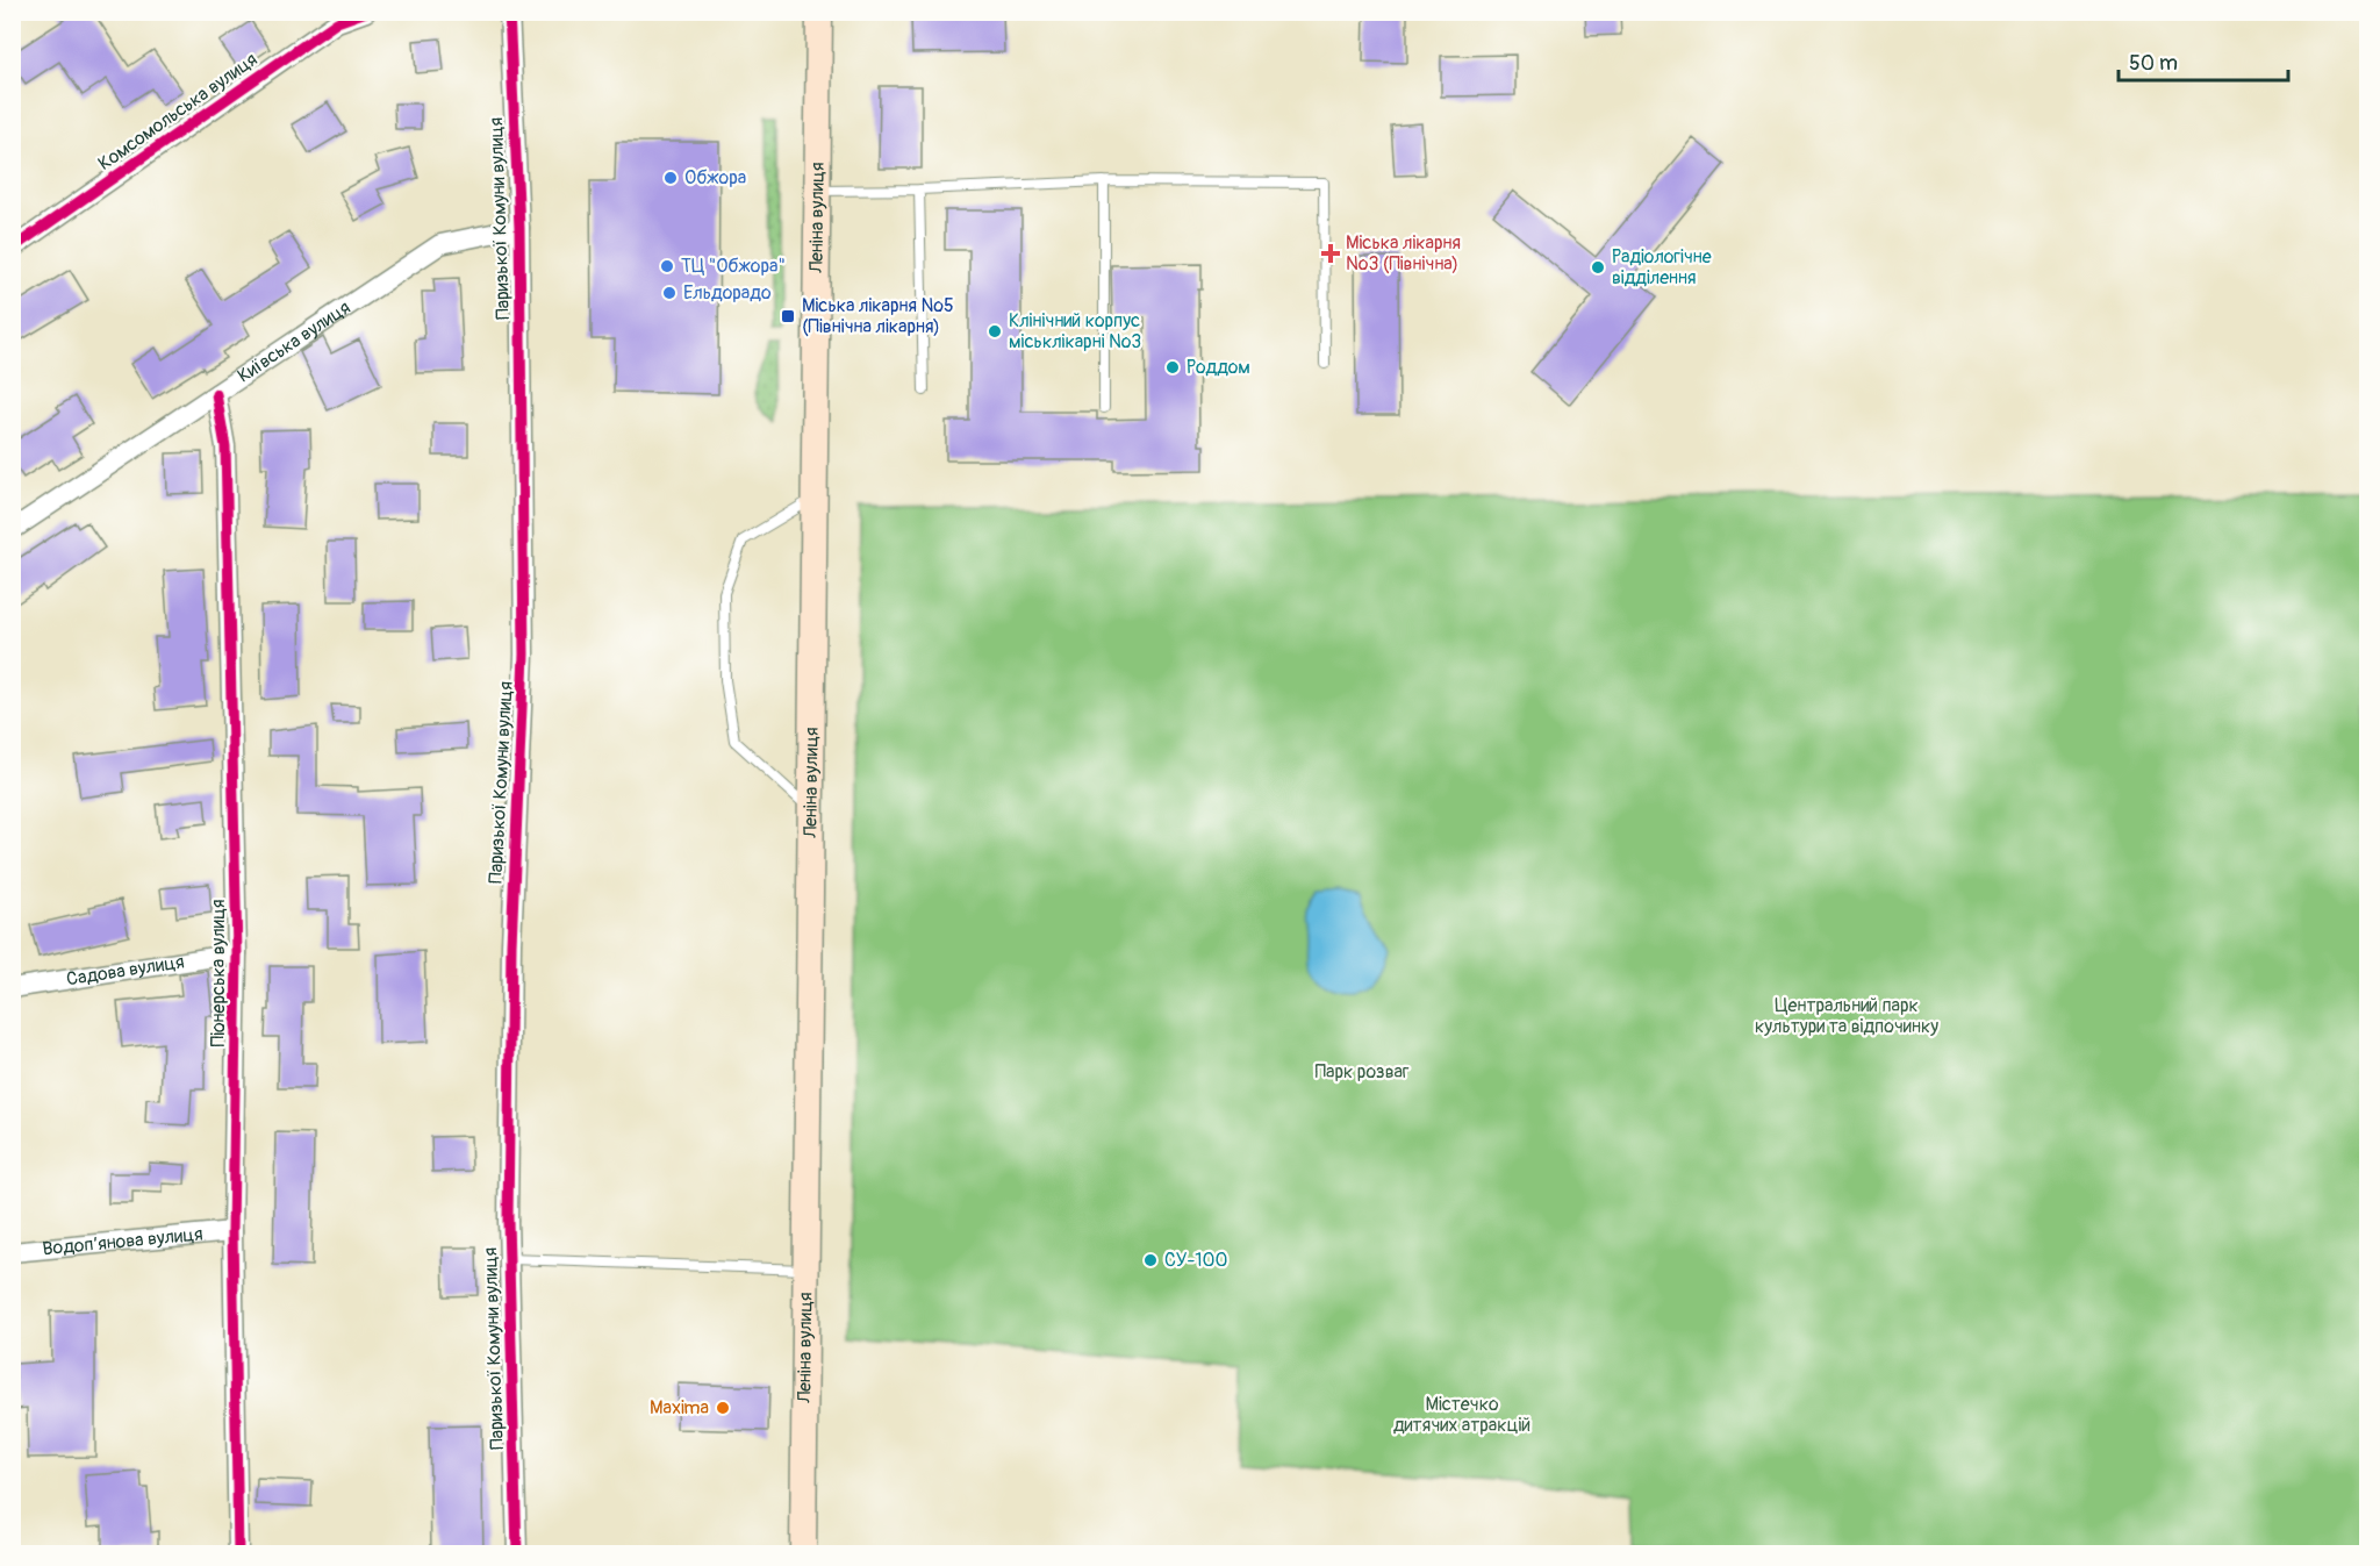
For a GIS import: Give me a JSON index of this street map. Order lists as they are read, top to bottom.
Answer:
{
  "streets": {
    "main road": ["Леніна вулиця"],
    "street": [
      "Комсомольська вулиця",
      "Паризької Комуни вулиця",
      "Київська вулиця",
      "Садова вулиця",
      "Піонерська вулиця",
      "Водоп’янова вулиця"
    ]
  },
  "crossings": [
    ["Паризької Комуни вулиця", "Київська вулиця"],
    ["Київська вулиця", "Піонерська вулиця"],
    ["Садова вулиця", "Піонерська вулиця"],
    ["Піонерська вулиця", "Водоп’янова вулиця"]
  ],
  "parks": ["Центральний парк культури та відпочинку", "Парк розваг", "Містечко дитячих атракцій"],
  "places": {
    "other": [
      "Обжора",
      "ТЦ \"Обжора\"",
      "Радіологічне відділення",
      "Ельдорадо",
      "Клінічний корпус міськлікарні №3",
      "Роддом",
      "СУ-100",
      "Maxima"
    ],
    "health": ["Міська лікарня №3 (Північна)"],
    "transit": ["Міська лікарня №5 (Північна лікарня)"]
  },
  "scale_bar": "50 m"
}
